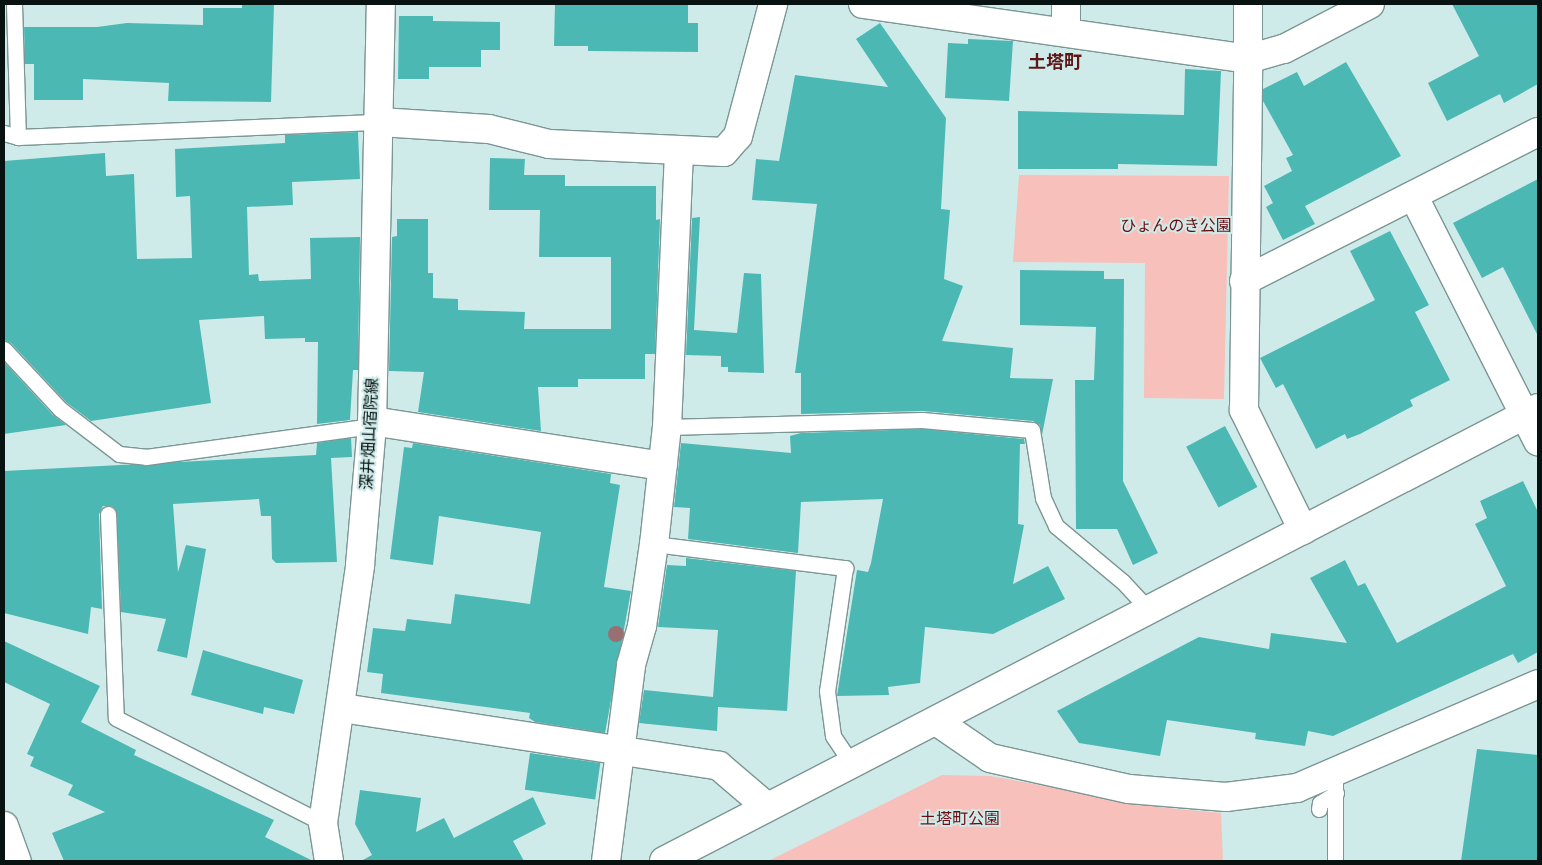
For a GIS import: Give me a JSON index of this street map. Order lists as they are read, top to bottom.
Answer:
{
  "streets": {
    "street": ["深井畑山宿院線"]
  },
  "districts": ["土塔町"],
  "parks": ["ひょんのき公園", "土塔町公園"]
}
